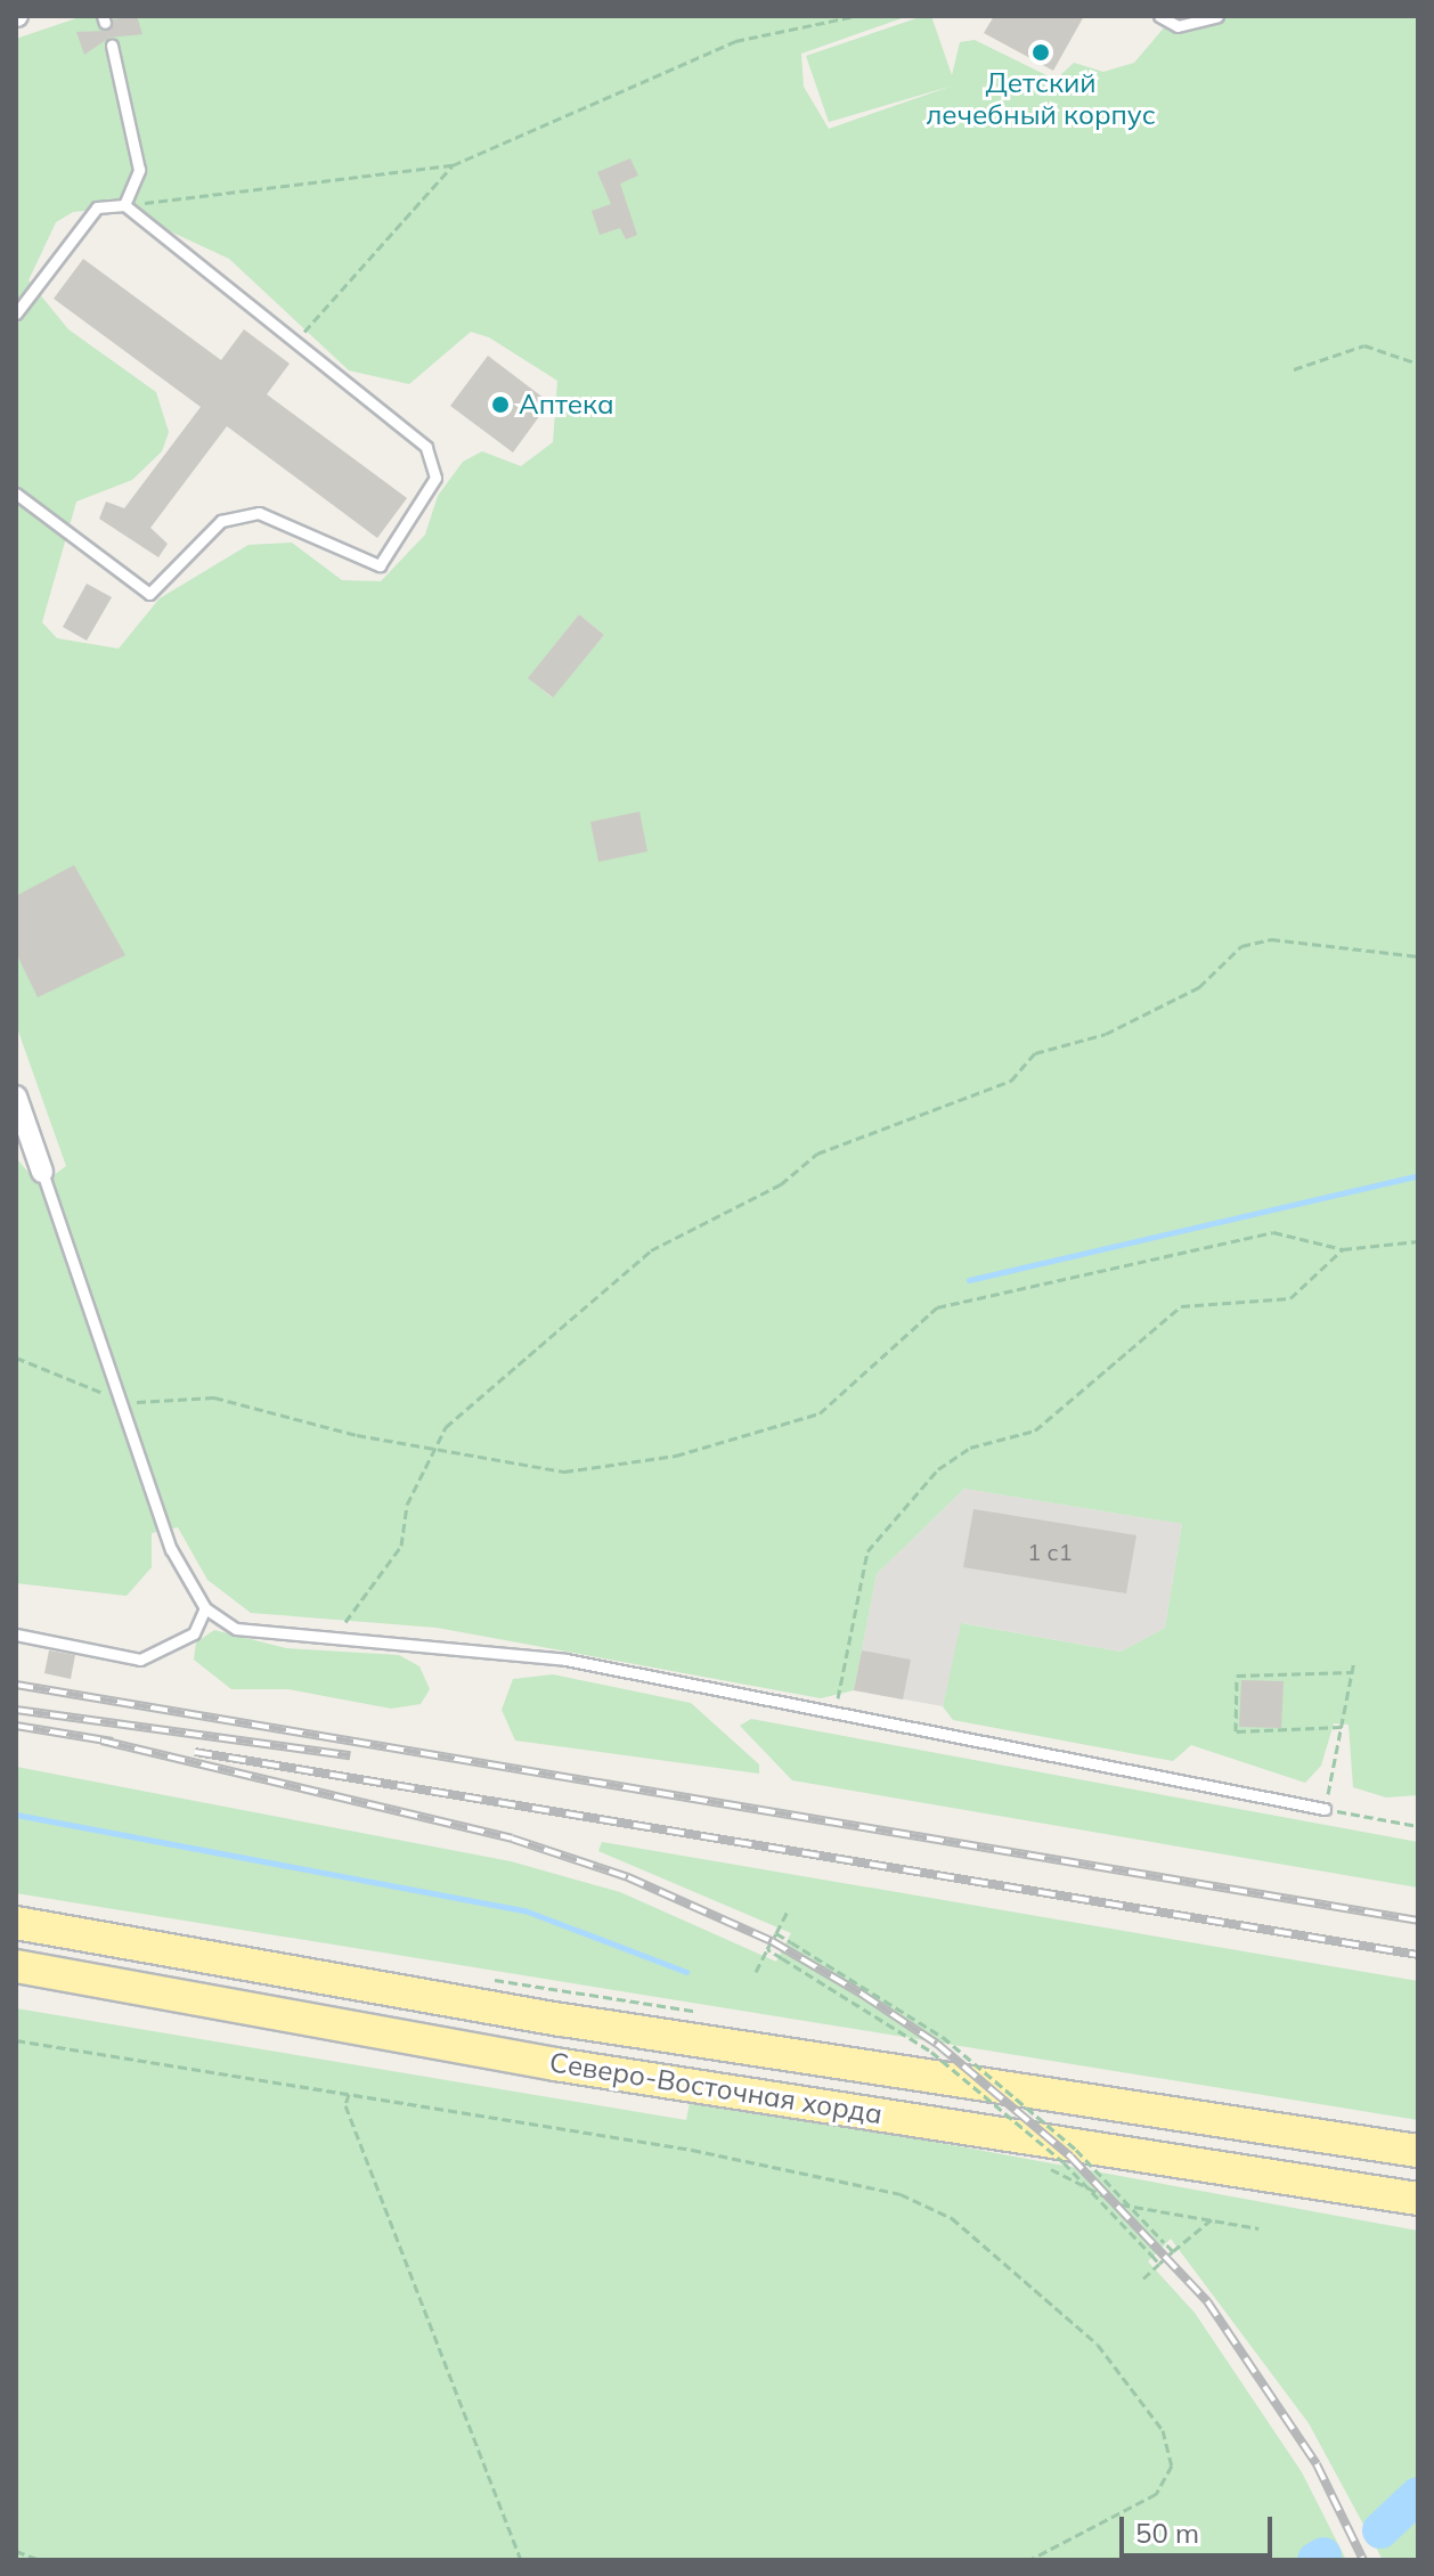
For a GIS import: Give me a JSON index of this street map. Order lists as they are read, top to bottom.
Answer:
{
  "streets": {
    "main road": ["Северо-Восточная хорда"]
  },
  "places": ["Детский лечебный корпус", "Аптека"],
  "house_numbers": ["1 с1"],
  "scale_bar": "50 m"
}
